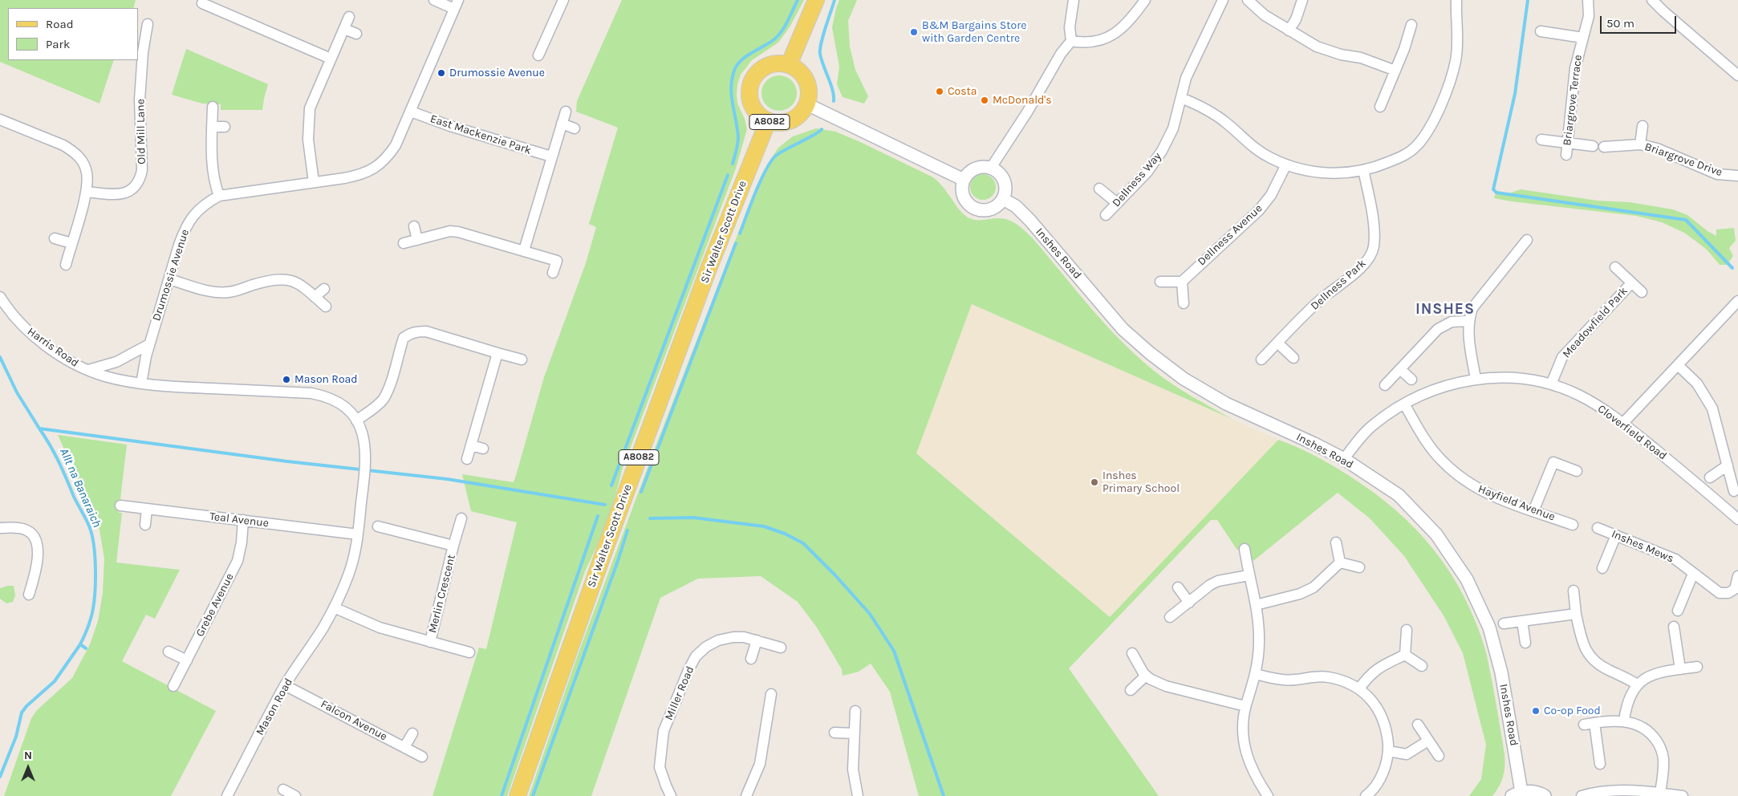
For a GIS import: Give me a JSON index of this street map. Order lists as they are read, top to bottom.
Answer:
{
  "streets": {
    "main road": ["A8082", "Sir Walter Scott Drive"],
    "street": [
      "Briargrove Terrace",
      "Old Mill Lane",
      "East Mackenzie Park",
      "Briargrove Drive",
      "Dellness Way",
      "Dellness Avenue",
      "Inshes Road",
      "Drumossie Avenue",
      "Dellness Park",
      "Meadowfield Park",
      "Harris Road",
      "Cloverfield Road",
      "Hayfield Avenue",
      "Teal Avenue",
      "Inshes Mews",
      "Merlin Crescent",
      "Grebe Avenue",
      "Miller Road",
      "Mason Road",
      "Falcon Avenue"
    ]
  },
  "crossings": [
    ["A8082", "Sir Walter Scott Drive"],
    ["East Mackenzie Park", "Drumossie Avenue"],
    ["Inshes Road", "Cloverfield Road"],
    ["Drumossie Avenue", "Harris Road"],
    ["Drumossie Avenue", "Mason Road"],
    ["Meadowfield Park", "Cloverfield Road"],
    ["Harris Road", "Mason Road"],
    ["Cloverfield Road", "Hayfield Avenue"],
    ["Teal Avenue", "Grebe Avenue"],
    ["Teal Avenue", "Mason Road"],
    ["Merlin Crescent", "Mason Road"],
    ["Mason Road", "Falcon Avenue"]
  ],
  "districts": ["INSHES"],
  "water": ["Allt na Banaraich"],
  "places": [
    "B&M Bargains Store with Garden Centre",
    "Drumossie Avenue",
    "Costa",
    "McDonald's",
    "Mason Road",
    "Inshes Primary School",
    "Co-op Food"
  ],
  "legend": ["Road", "Park"],
  "scale_bar": "50 m",
  "north": "top"
}
